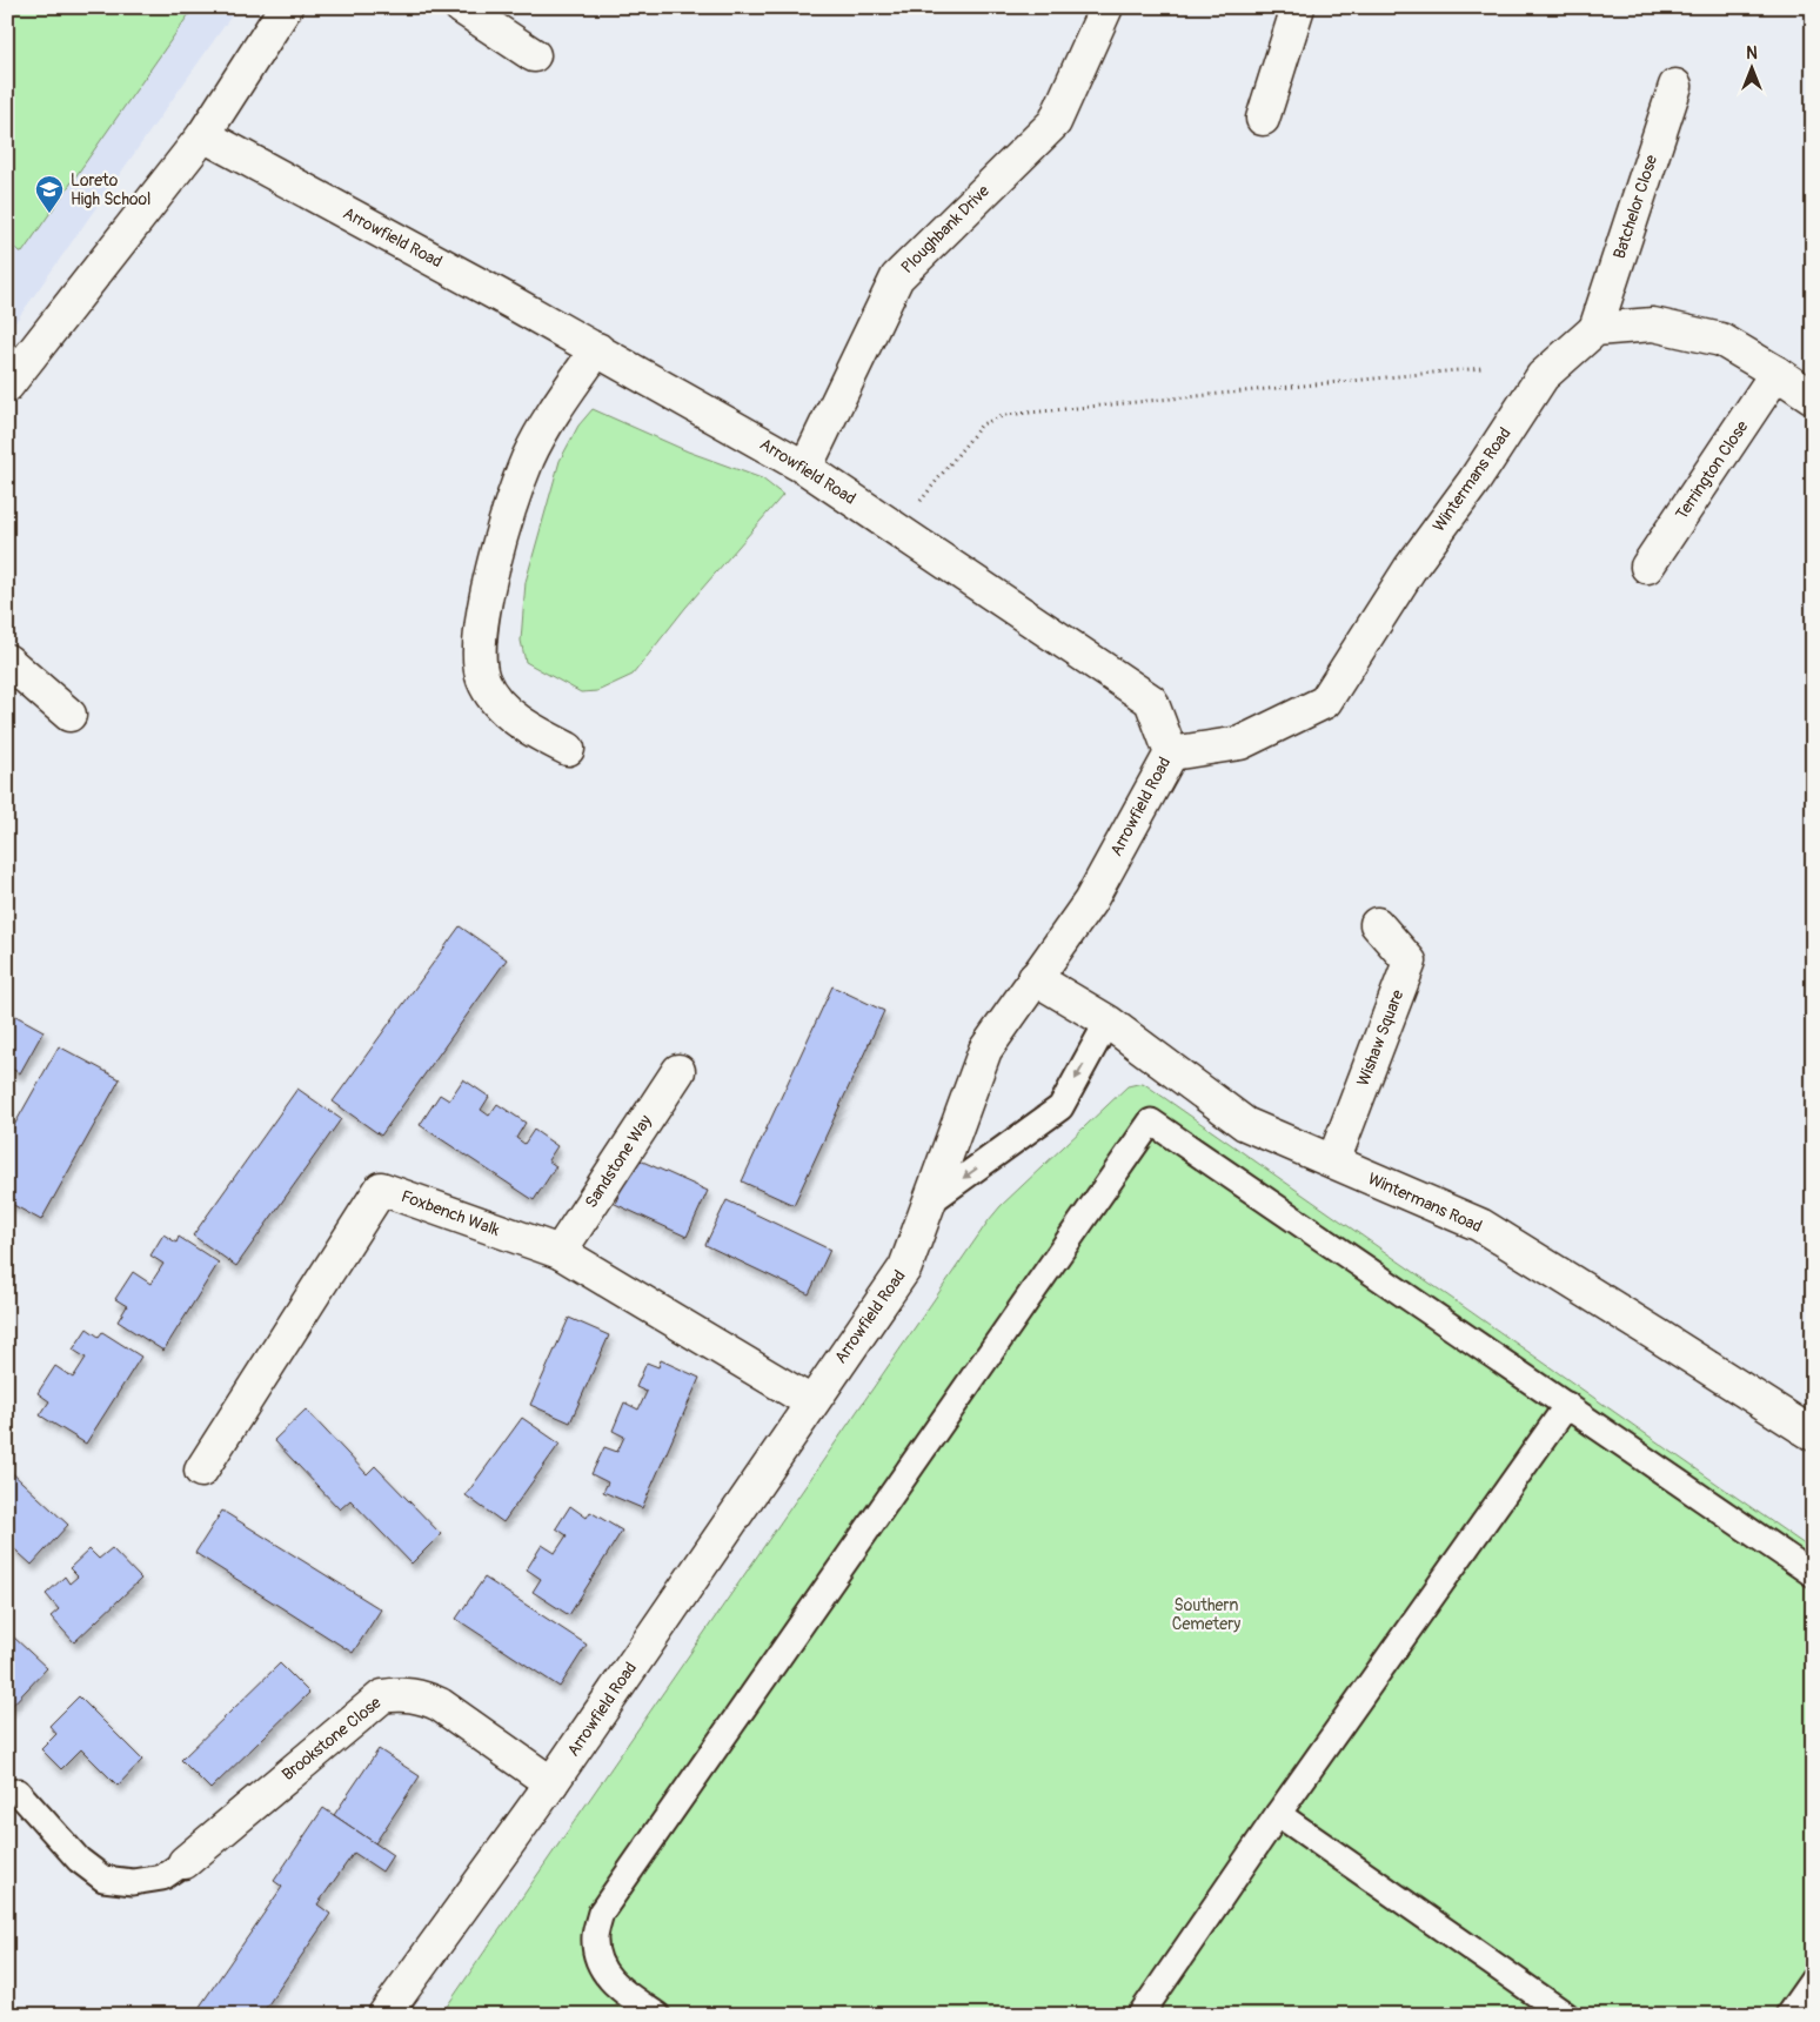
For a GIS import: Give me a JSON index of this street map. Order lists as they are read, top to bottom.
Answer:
{
  "streets": {
    "street": [
      "Batchelor Close",
      "Ploughbank Drive",
      "Arrowfield Road",
      "Terrington Close",
      "Wintermans Road",
      "Wishaw Square",
      "Sandstone Way",
      "Foxbench Walk",
      "Brookstone Close"
    ]
  },
  "crossings": [
    ["Batchelor Close", "Wintermans Road"],
    ["Ploughbank Drive", "Arrowfield Road"],
    ["Arrowfield Road", "Wintermans Road"],
    ["Arrowfield Road", "Foxbench Walk"],
    ["Arrowfield Road", "Brookstone Close"],
    ["Wintermans Road", "Wishaw Square"],
    ["Sandstone Way", "Foxbench Walk"]
  ],
  "parks": ["Southern Cemetery"],
  "places": {
    "school or university": ["Loreto High School"]
  },
  "north": "top"
}
